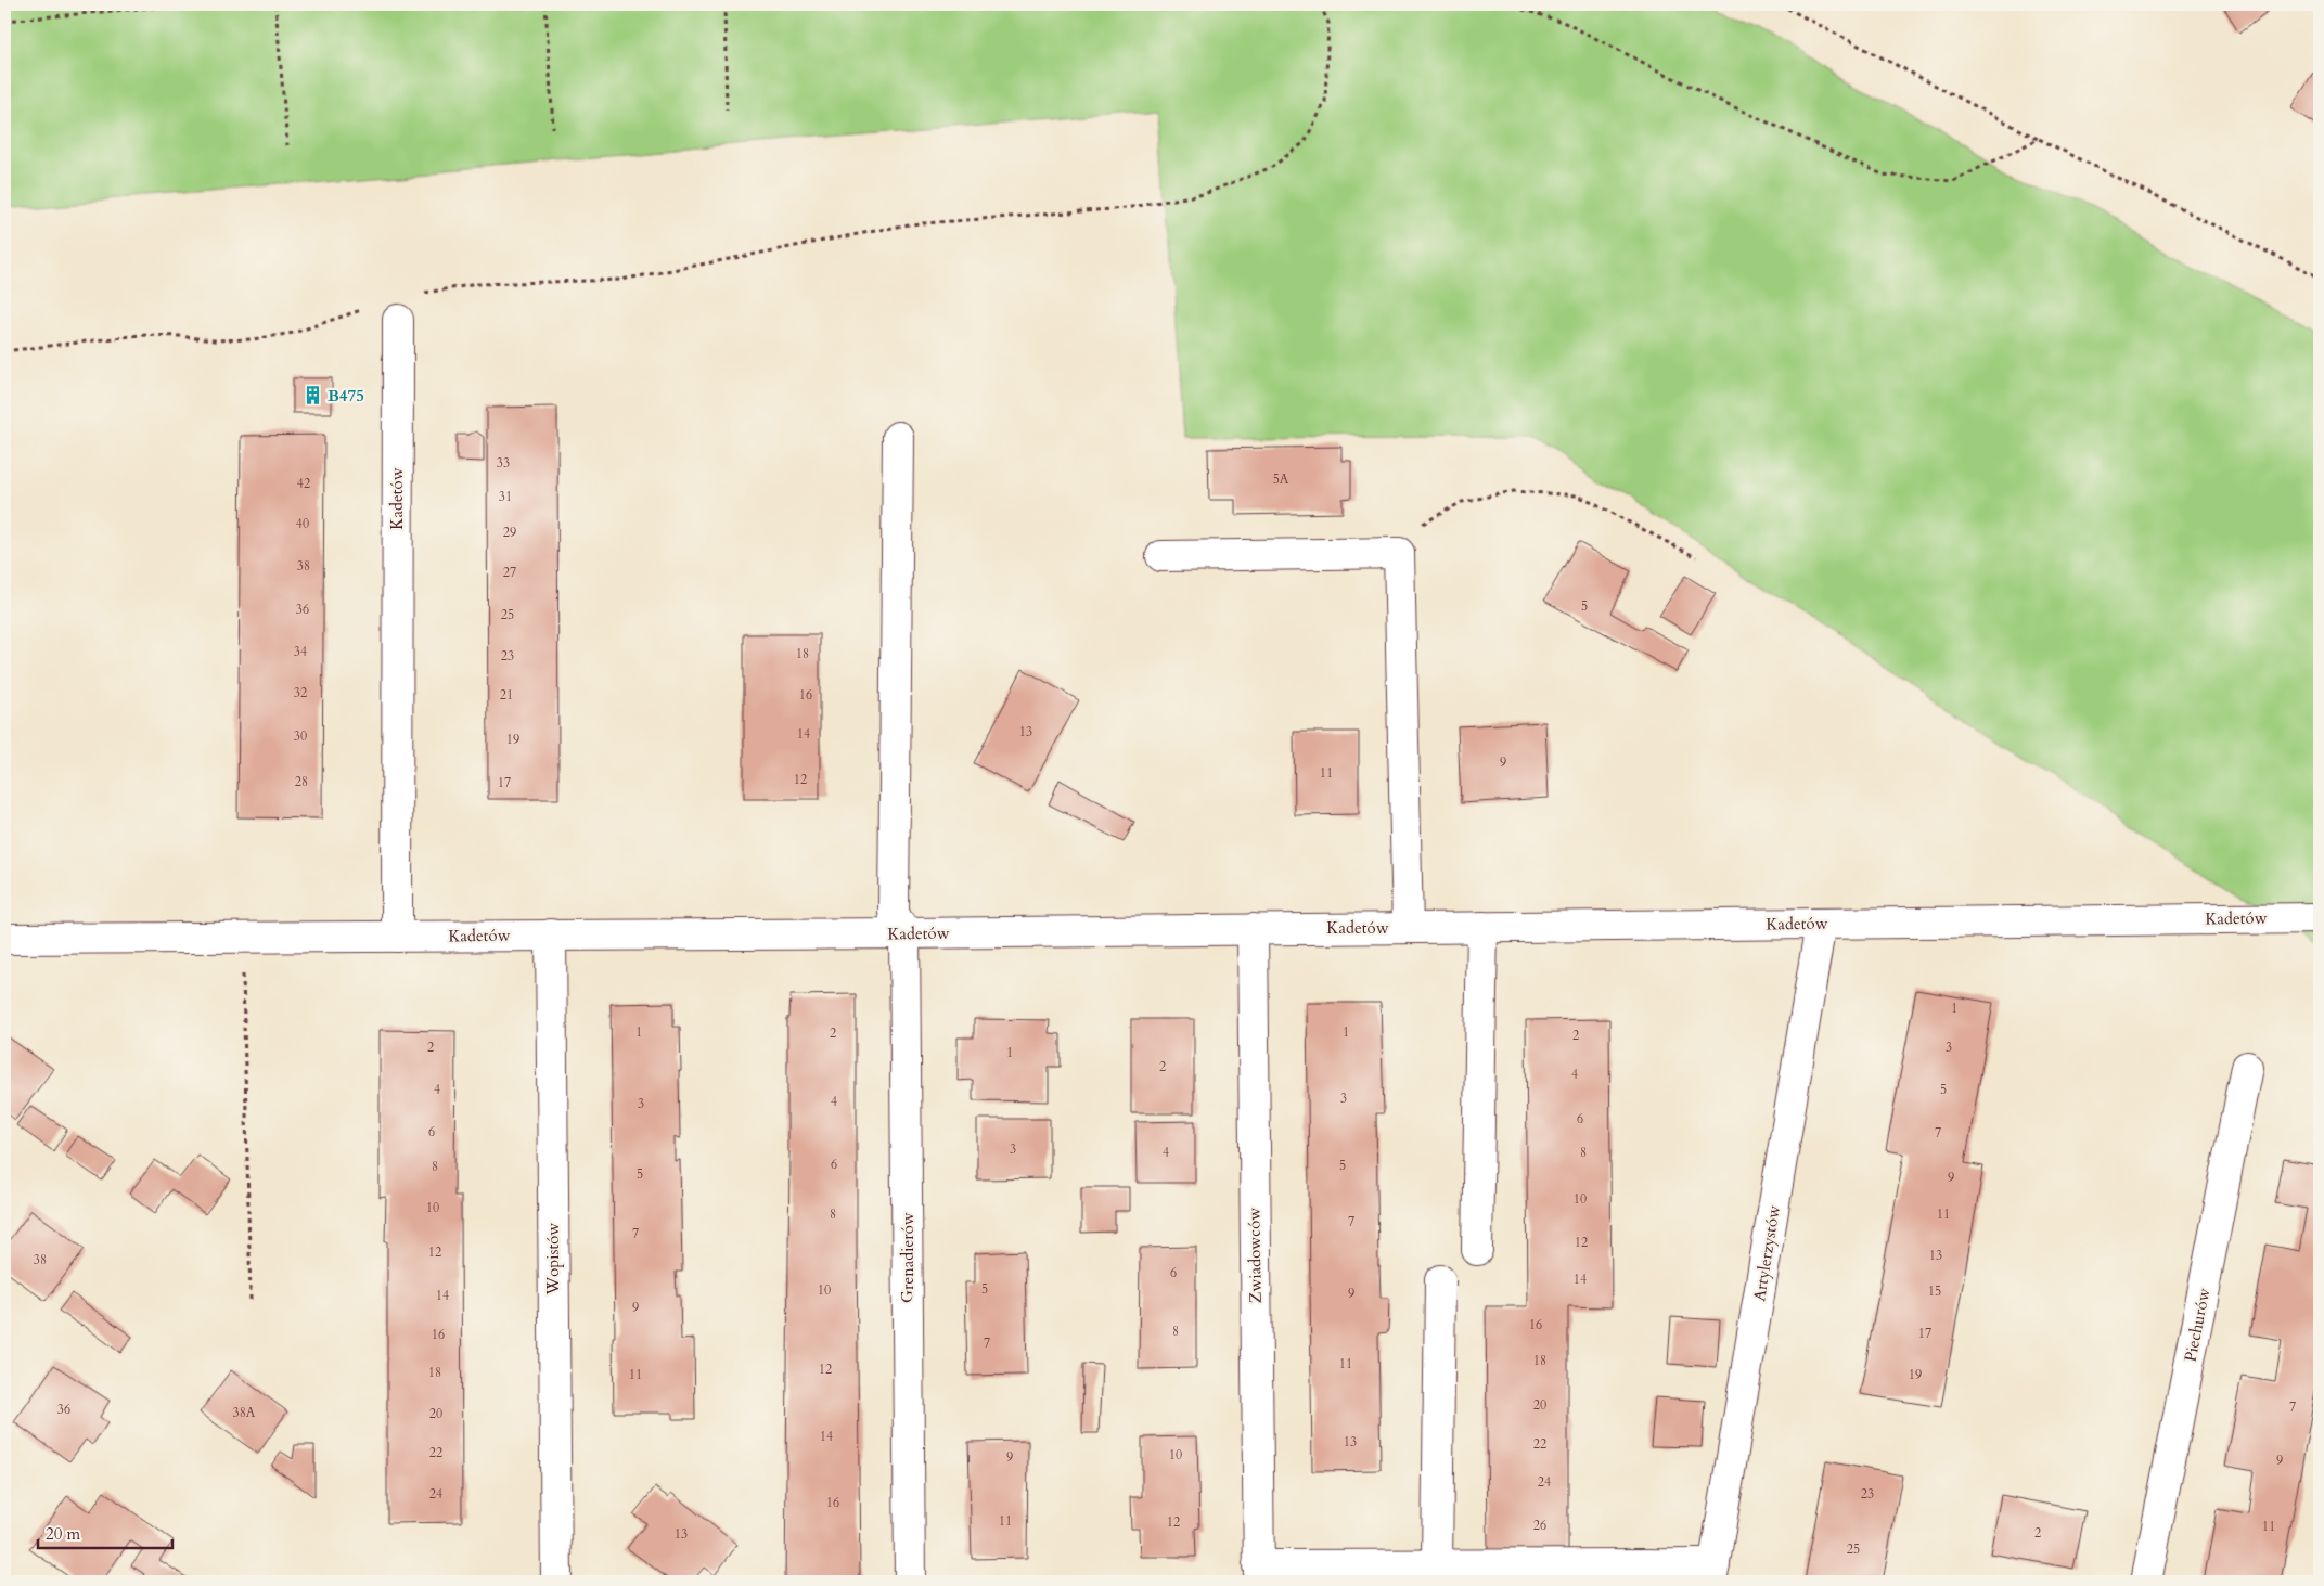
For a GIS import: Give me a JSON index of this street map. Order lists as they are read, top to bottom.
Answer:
{
  "streets": {
    "street": [
      "Kadetów",
      "Artylerzystów",
      "Zwiadowców",
      "Grenadierów",
      "Wopistów",
      "Piechurów"
    ]
  },
  "crossings": [
    ["Kadetów", "Artylerzystów"],
    ["Kadetów", "Zwiadowców"],
    ["Kadetów", "Grenadierów"],
    ["Kadetów", "Wopistów"]
  ],
  "places": {
    "building": ["B475"]
  },
  "house_numbers": [
    "33",
    "5A",
    "42",
    "31",
    "40",
    "29",
    "38",
    "27",
    "5",
    "36",
    "25",
    "34",
    "18",
    "23",
    "32",
    "21",
    "16",
    "13",
    "14",
    "30",
    "19",
    "9",
    "11",
    "12",
    "28",
    "17",
    "1",
    "1",
    "1",
    "2",
    "2",
    "2",
    "3",
    "1",
    "2",
    "4",
    "4",
    "5",
    "3",
    "4",
    "3",
    "6",
    "6",
    "7",
    "3",
    "4",
    "8",
    "6",
    "5",
    "8",
    "5",
    "9",
    "10",
    "10",
    "8",
    "11",
    "7",
    "7",
    "12",
    "12",
    "13",
    "38",
    "6",
    "14",
    "5",
    "10",
    "15",
    "9",
    "14",
    "9",
    "16",
    "8",
    "17",
    "16",
    "7",
    "18",
    "11",
    "12",
    "18",
    "11",
    "19",
    "20",
    "7",
    "36",
    "38A",
    "20",
    "14",
    "13",
    "22",
    "22",
    "10",
    "9",
    "9",
    "24",
    "24",
    "23",
    "16",
    "11",
    "12",
    "26",
    "11",
    "2",
    "13",
    "25"
  ],
  "scale_bar": "20 m"
}
